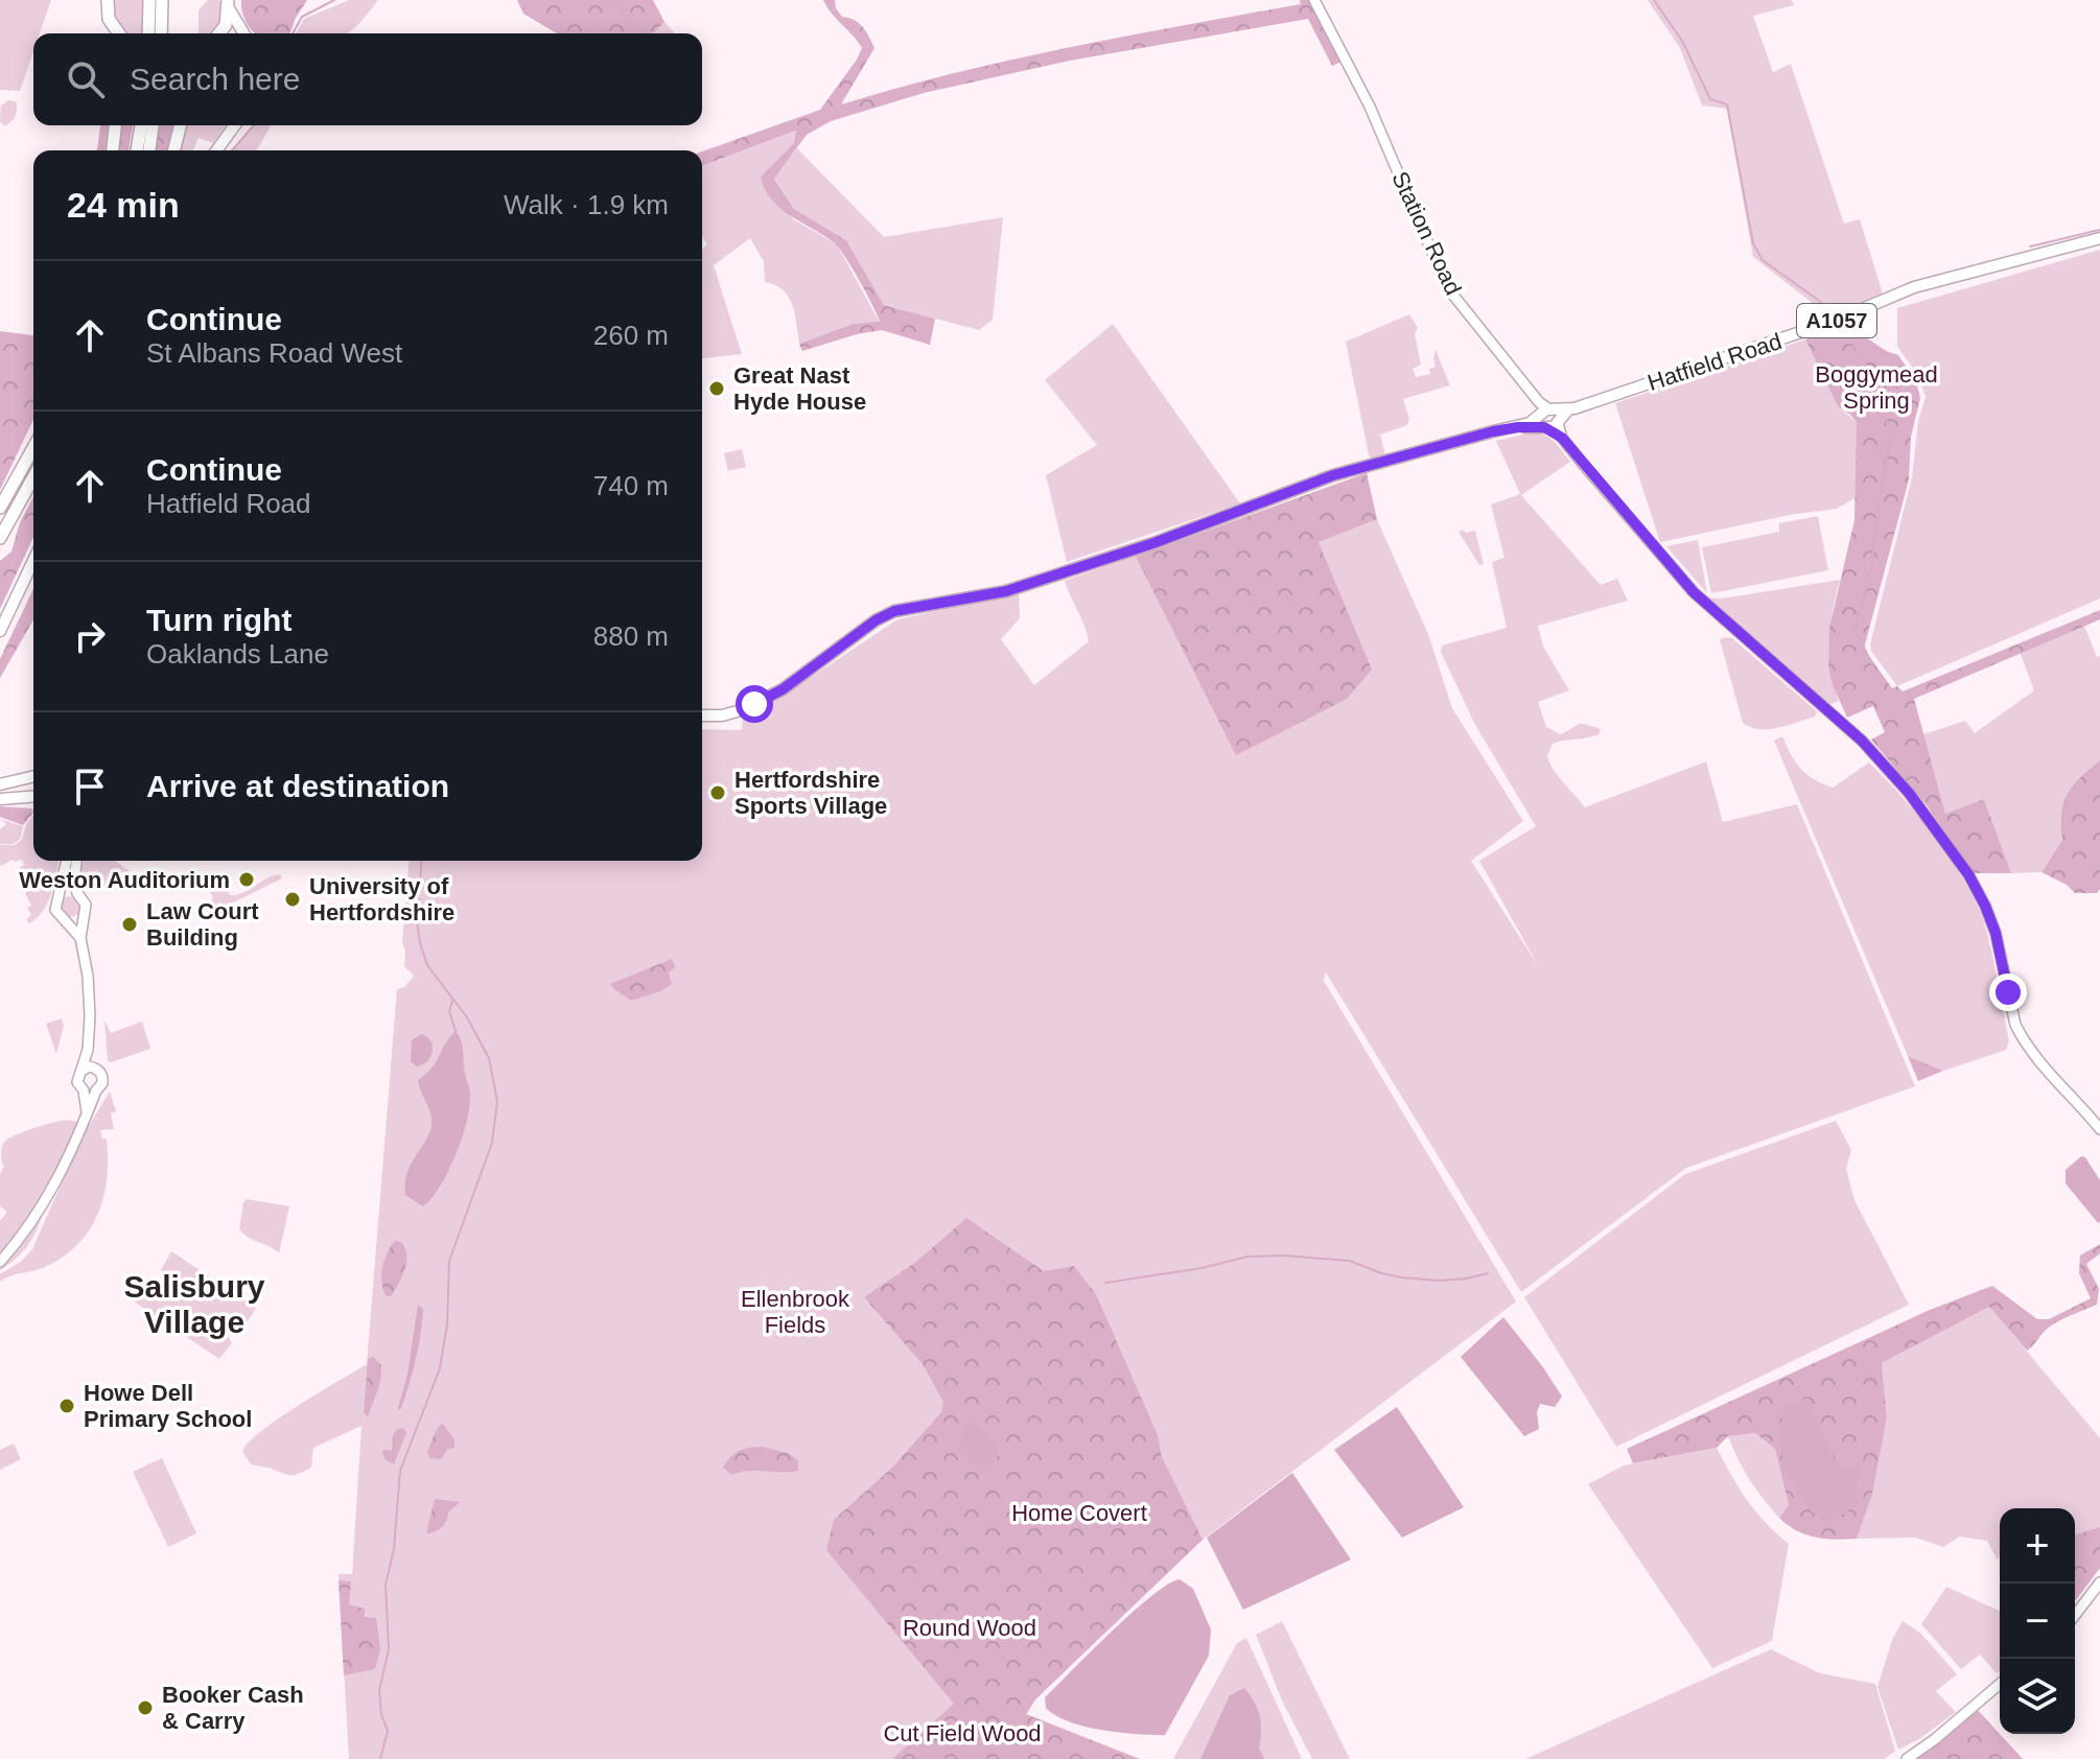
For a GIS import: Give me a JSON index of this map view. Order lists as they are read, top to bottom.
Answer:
{
  "streets": {
    "main road": ["A1057", "Hatfield Road"],
    "street": ["Station Road"]
  },
  "crossings": [
    ["Station Road", "Hatfield Road"]
  ],
  "districts": ["Salisbury Village"],
  "parks": [
    "Boggymead Spring",
    "Ellenbrook Fields",
    "Home Covert",
    "Round Wood",
    "Cut Field Wood"
  ],
  "places": [
    "Great Nast Hyde House",
    "Hertfordshire Sports Village",
    "Weston Auditorium",
    "University of Hertfordshire",
    "Law Court Building",
    "Howe Dell Primary School",
    "Booker Cash & Carry"
  ],
  "page": {
    "search": "Search here",
    "heading": ["24 min", "Walk · 1.9 km"],
    "list": [
      ["Continue", "St Albans Road West", "260 m"],
      ["Continue", "Hatfield Road", "740 m"],
      ["Turn right", "Oaklands Lane", "880 m"],
      "Arrive at destination"
    ],
    "map_buttons": ["+", "−"]
  }
}
